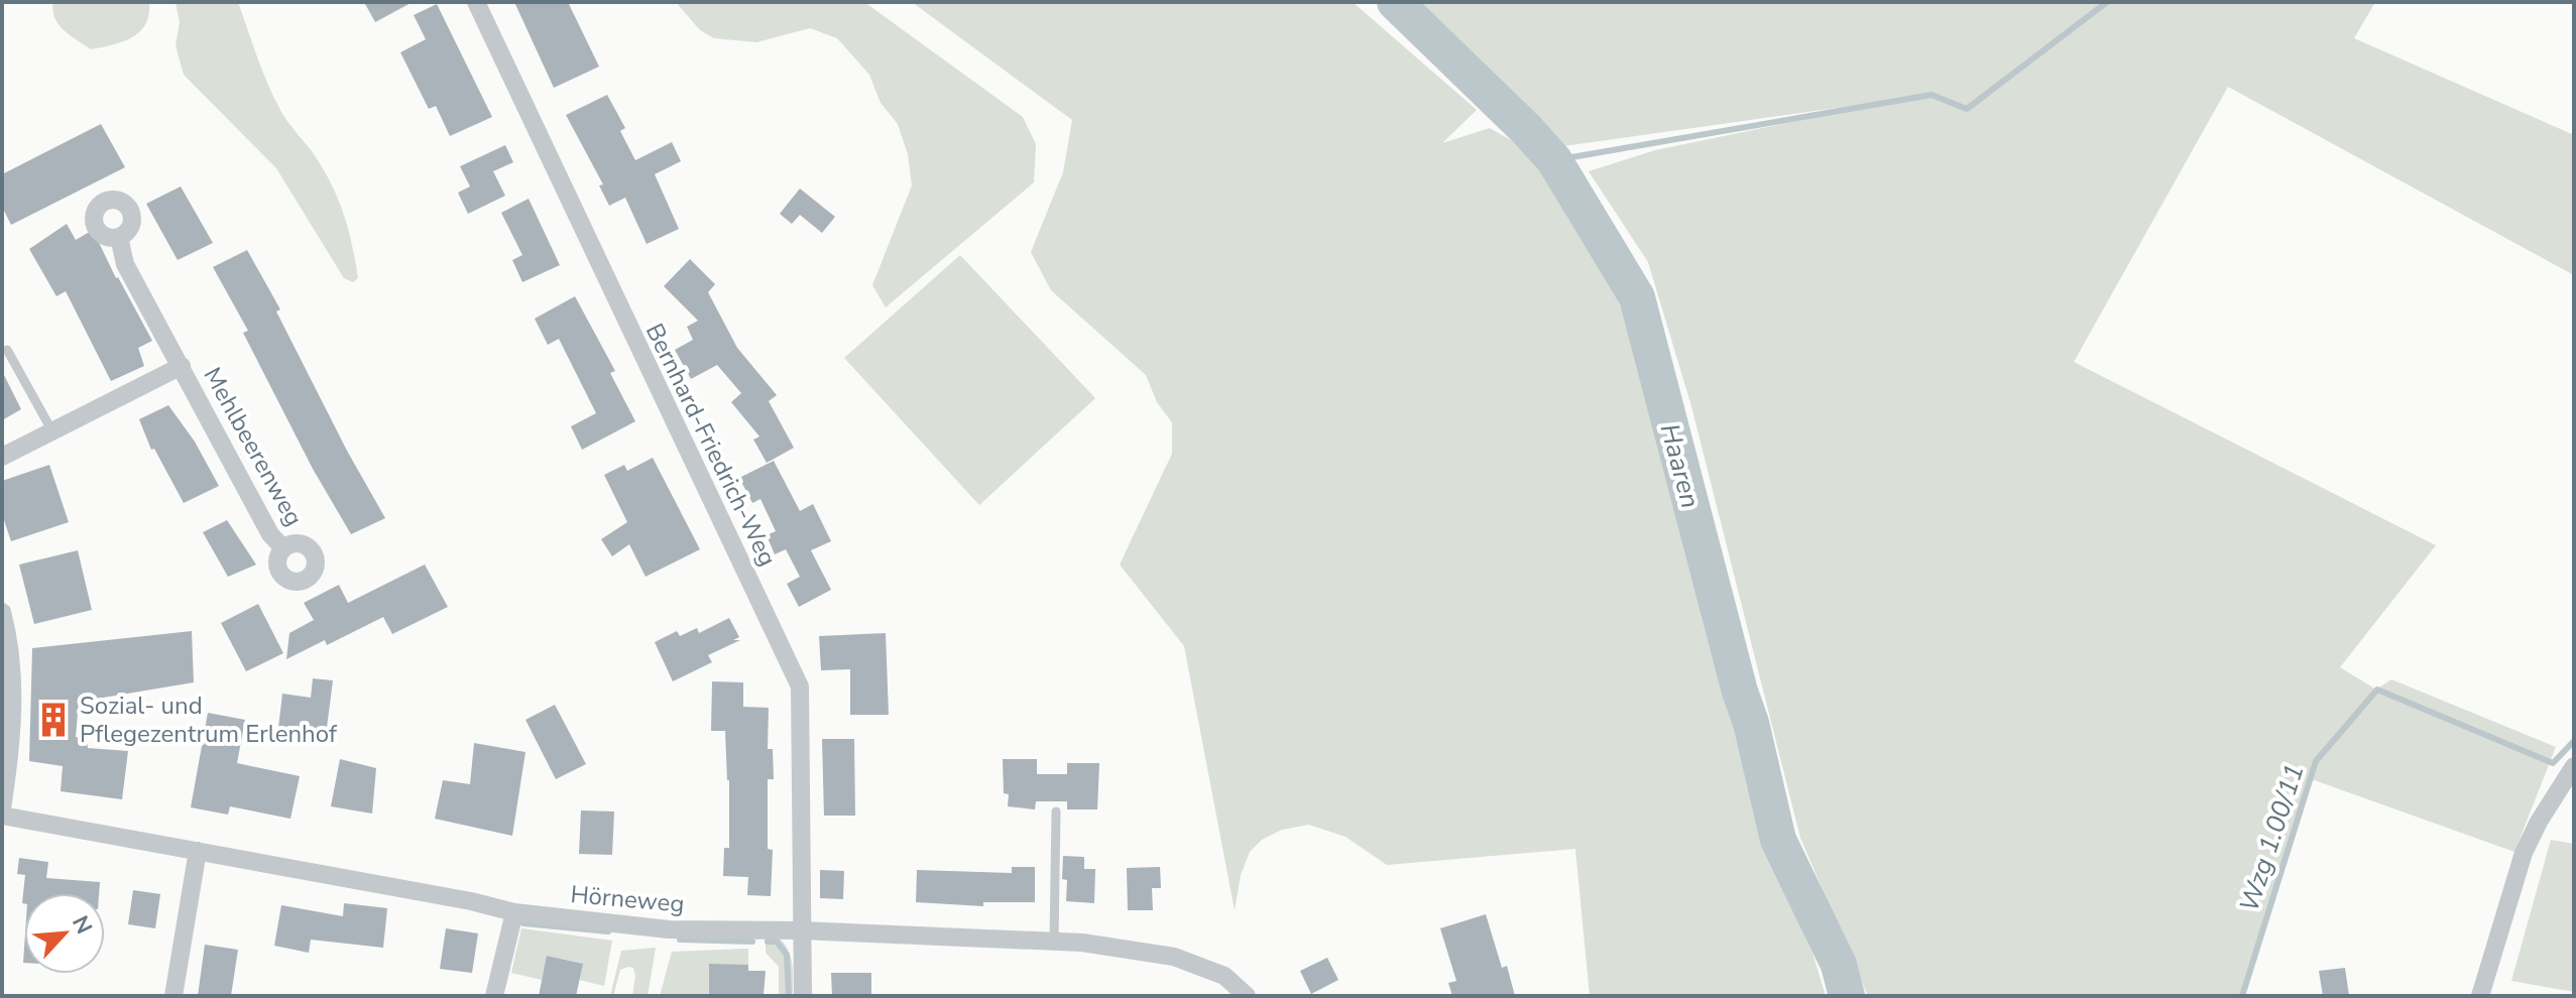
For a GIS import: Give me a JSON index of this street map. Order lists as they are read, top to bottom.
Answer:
{
  "streets": {
    "street": ["Bernhard-Friedrich-Weg", "Mehlbeerenweg", "Hörneweg"]
  },
  "crossings": [
    ["Bernhard-Friedrich-Weg", "Hörneweg"]
  ],
  "water": ["Haaren", "Wzg 1.00/11"],
  "places": {
    "building": ["Sozial- und Pflegezentrum Erlenhof"]
  },
  "north": "top right"
}
